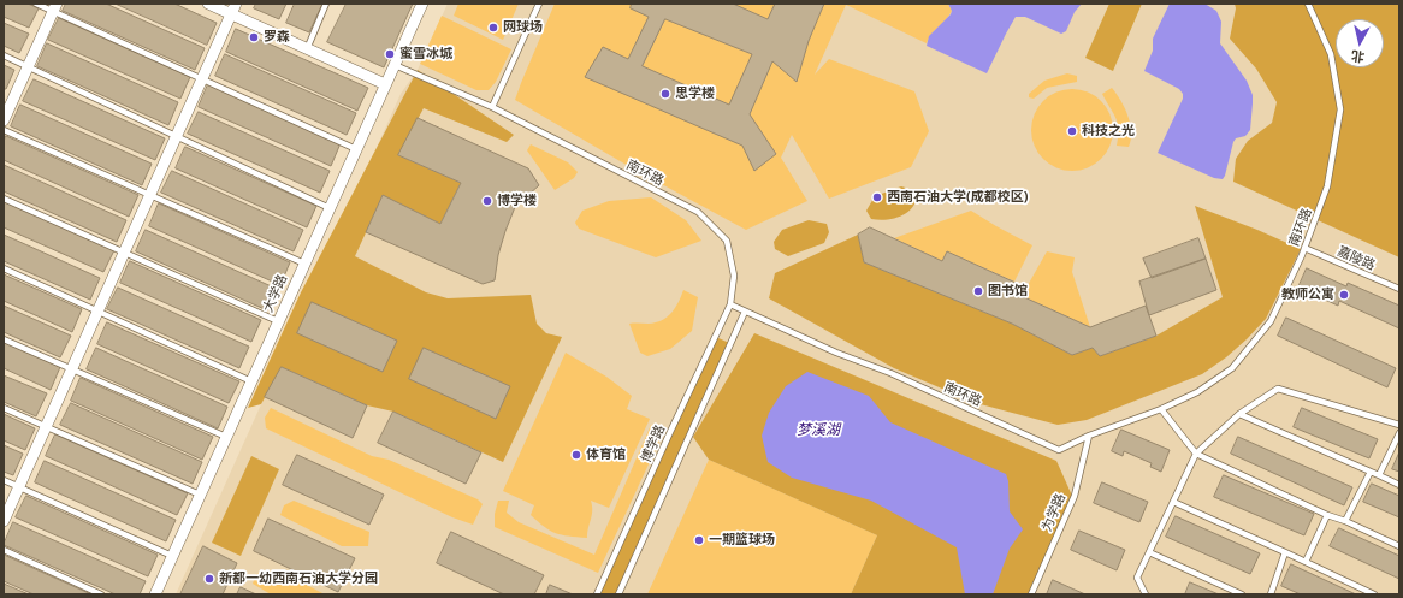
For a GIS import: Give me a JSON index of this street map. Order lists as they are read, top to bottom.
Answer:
{
  "streets": {
    "street": ["大学路"],
    "lane": [
      "南环路",
      "嘉陵路",
      "博学路",
      "为学路"
    ]
  },
  "crossings": [
    ["南环路", "嘉陵路"],
    ["南环路", "大学路"],
    ["南环路", "博学路"],
    ["南环路", "为学路"]
  ],
  "water": ["梦溪湖"],
  "places": [
    "网球场",
    "罗森",
    "蜜雪冰城",
    "思学楼",
    "科技之光",
    "西南石油大学(成都校区)",
    "博学楼",
    "图书馆",
    "教师公寓",
    "体育馆",
    "一期篮球场",
    "新都一幼西南石油大学分园"
  ],
  "north": "bottom"
}
